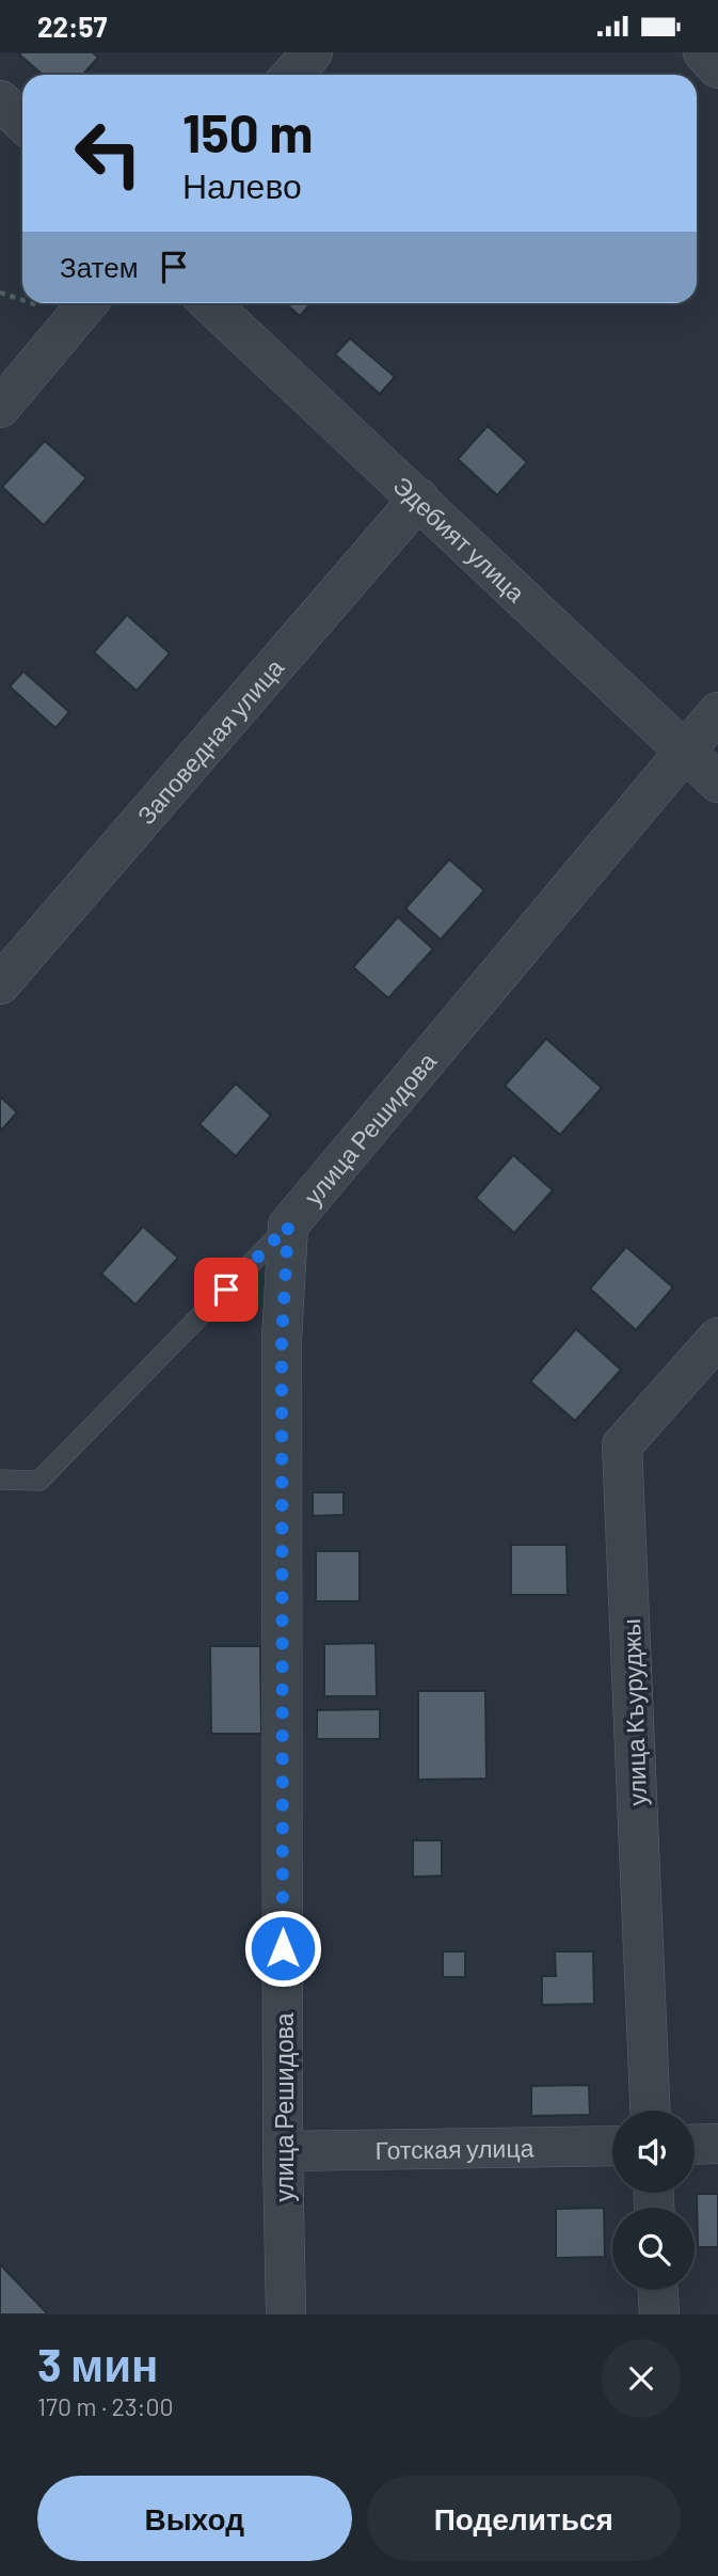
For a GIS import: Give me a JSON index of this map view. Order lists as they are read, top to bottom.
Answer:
{
  "streets": {
    "street": [
      "Эдебият улица",
      "Заповедная улица",
      "улица Решидова",
      "улица Къуруджы",
      "Готская улица"
    ]
  },
  "crossings": [
    ["Эдебият улица", "Заповедная улица"],
    ["Эдебият улица", "улица Решидова"],
    ["улица Решидова", "Готская улица"]
  ],
  "page": {
    "status": "22:57",
    "turn": ["150 m", "Налево"],
    "then": "Затем",
    "heading": ["3 мин", "170 m · 23:00"],
    "buttons": ["Выход", "Поделиться"]
  }
}
